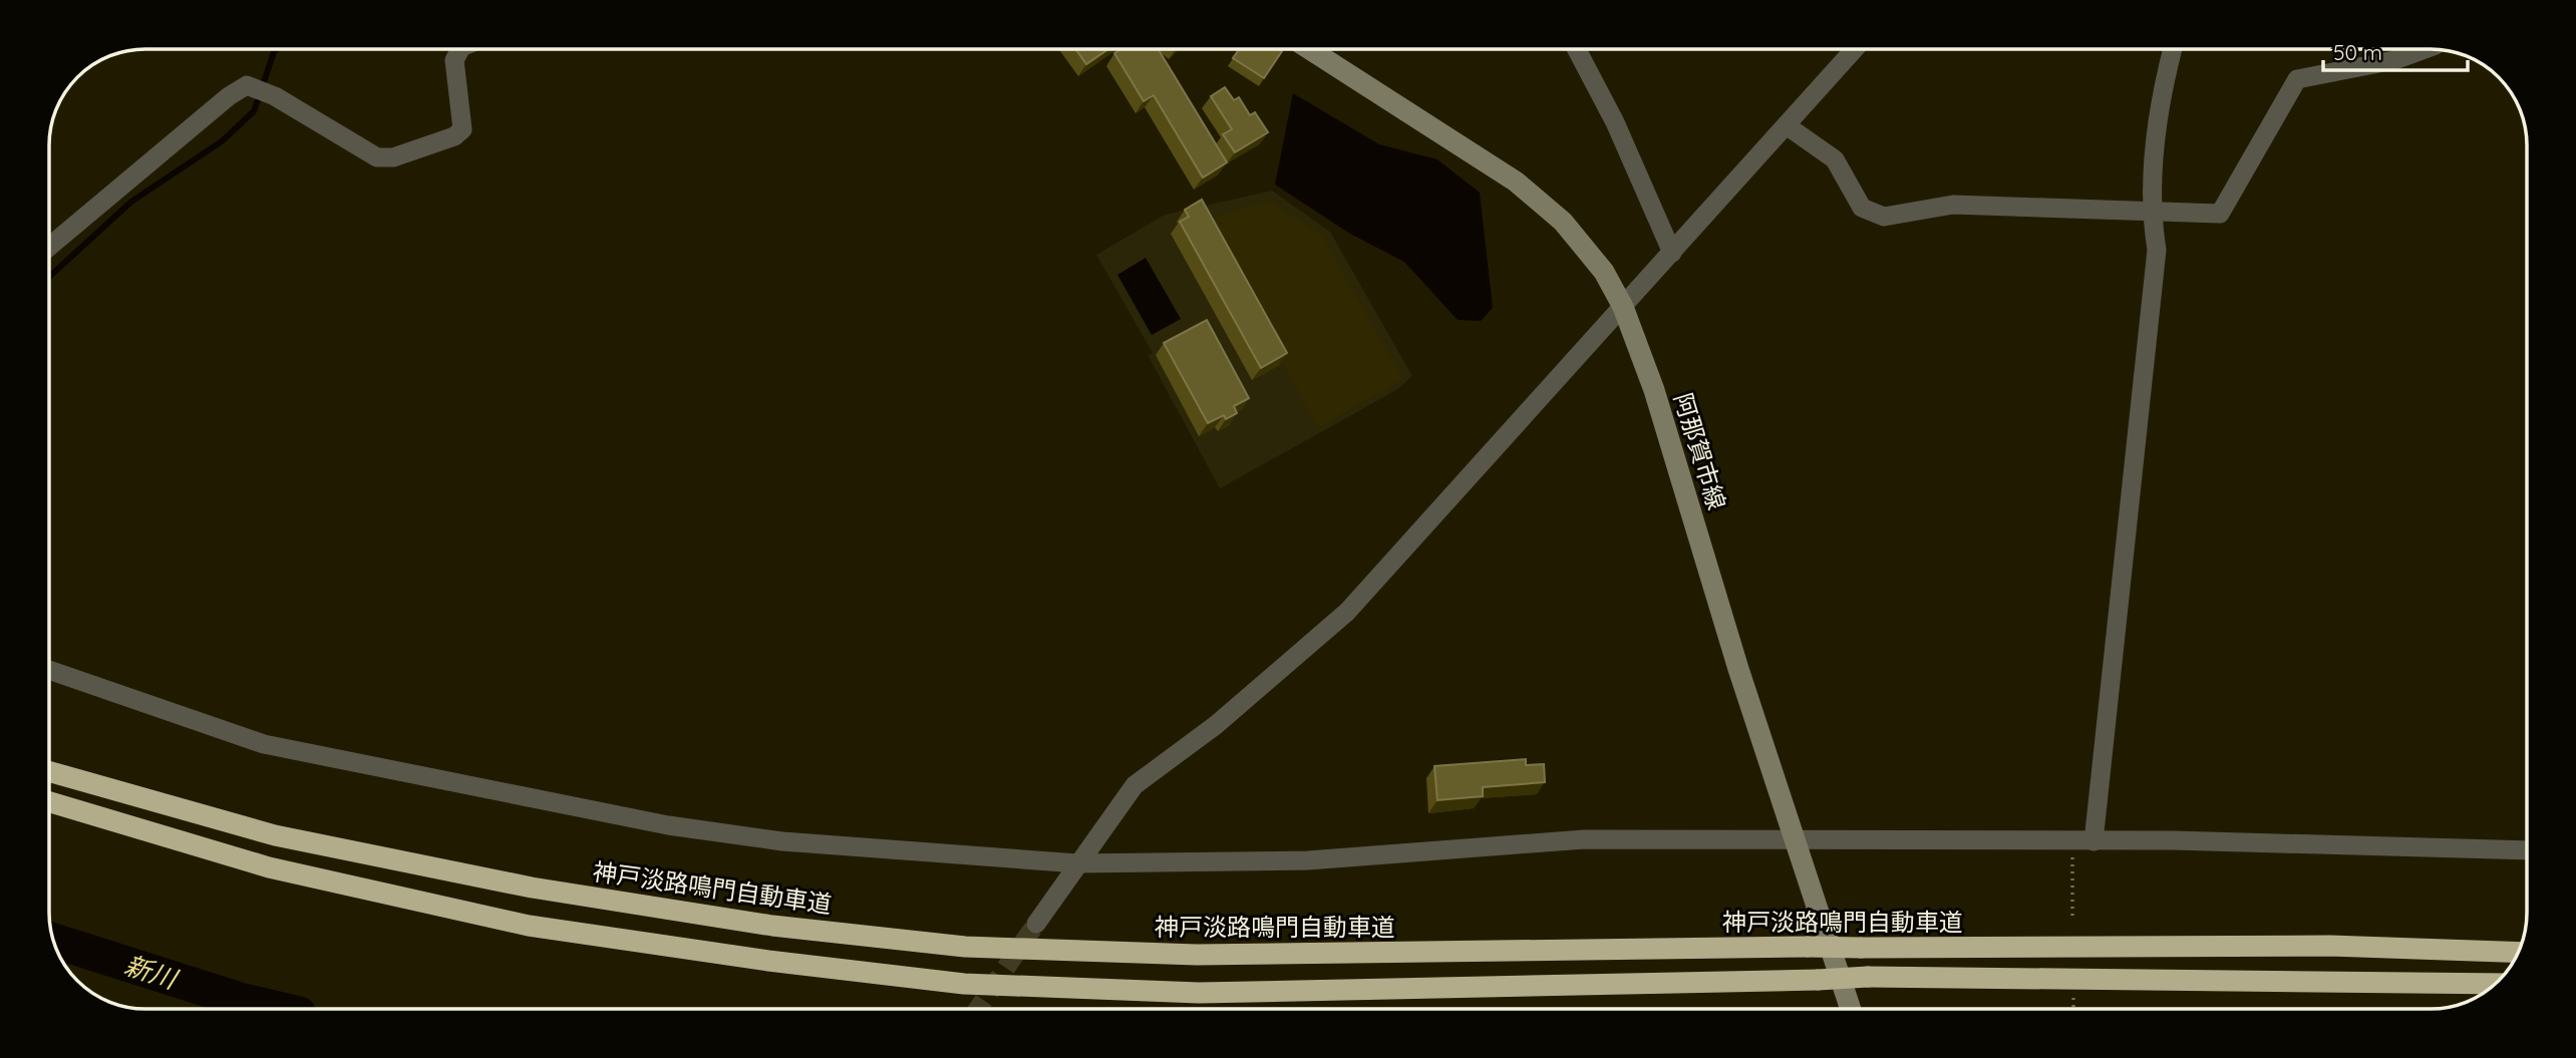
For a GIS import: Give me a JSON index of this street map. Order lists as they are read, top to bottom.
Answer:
{
  "streets": {
    "highway": ["神戸淡路鳴門自動車道"],
    "main road": ["阿那賀市線"]
  },
  "water": ["新川"],
  "scale_bar": "50 m"
}
